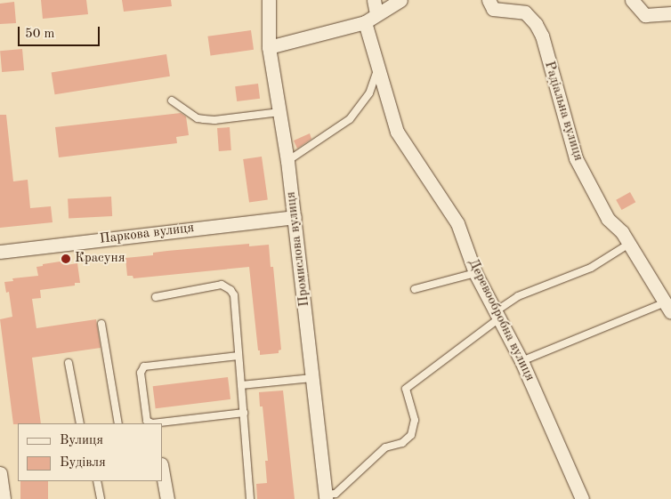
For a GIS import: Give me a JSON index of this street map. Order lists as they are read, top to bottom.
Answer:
{
  "streets": {
    "street": [
      "Радіальна вулиця",
      "Паркова вулиця",
      "Промислова вулиця",
      "Деревообробна вулиця"
    ]
  },
  "crossings": [
    ["Паркова вулиця", "Промислова вулиця"]
  ],
  "places": ["Красуня"],
  "legend": ["Вулиця", "Будівля"],
  "scale_bar": "50 m"
}
